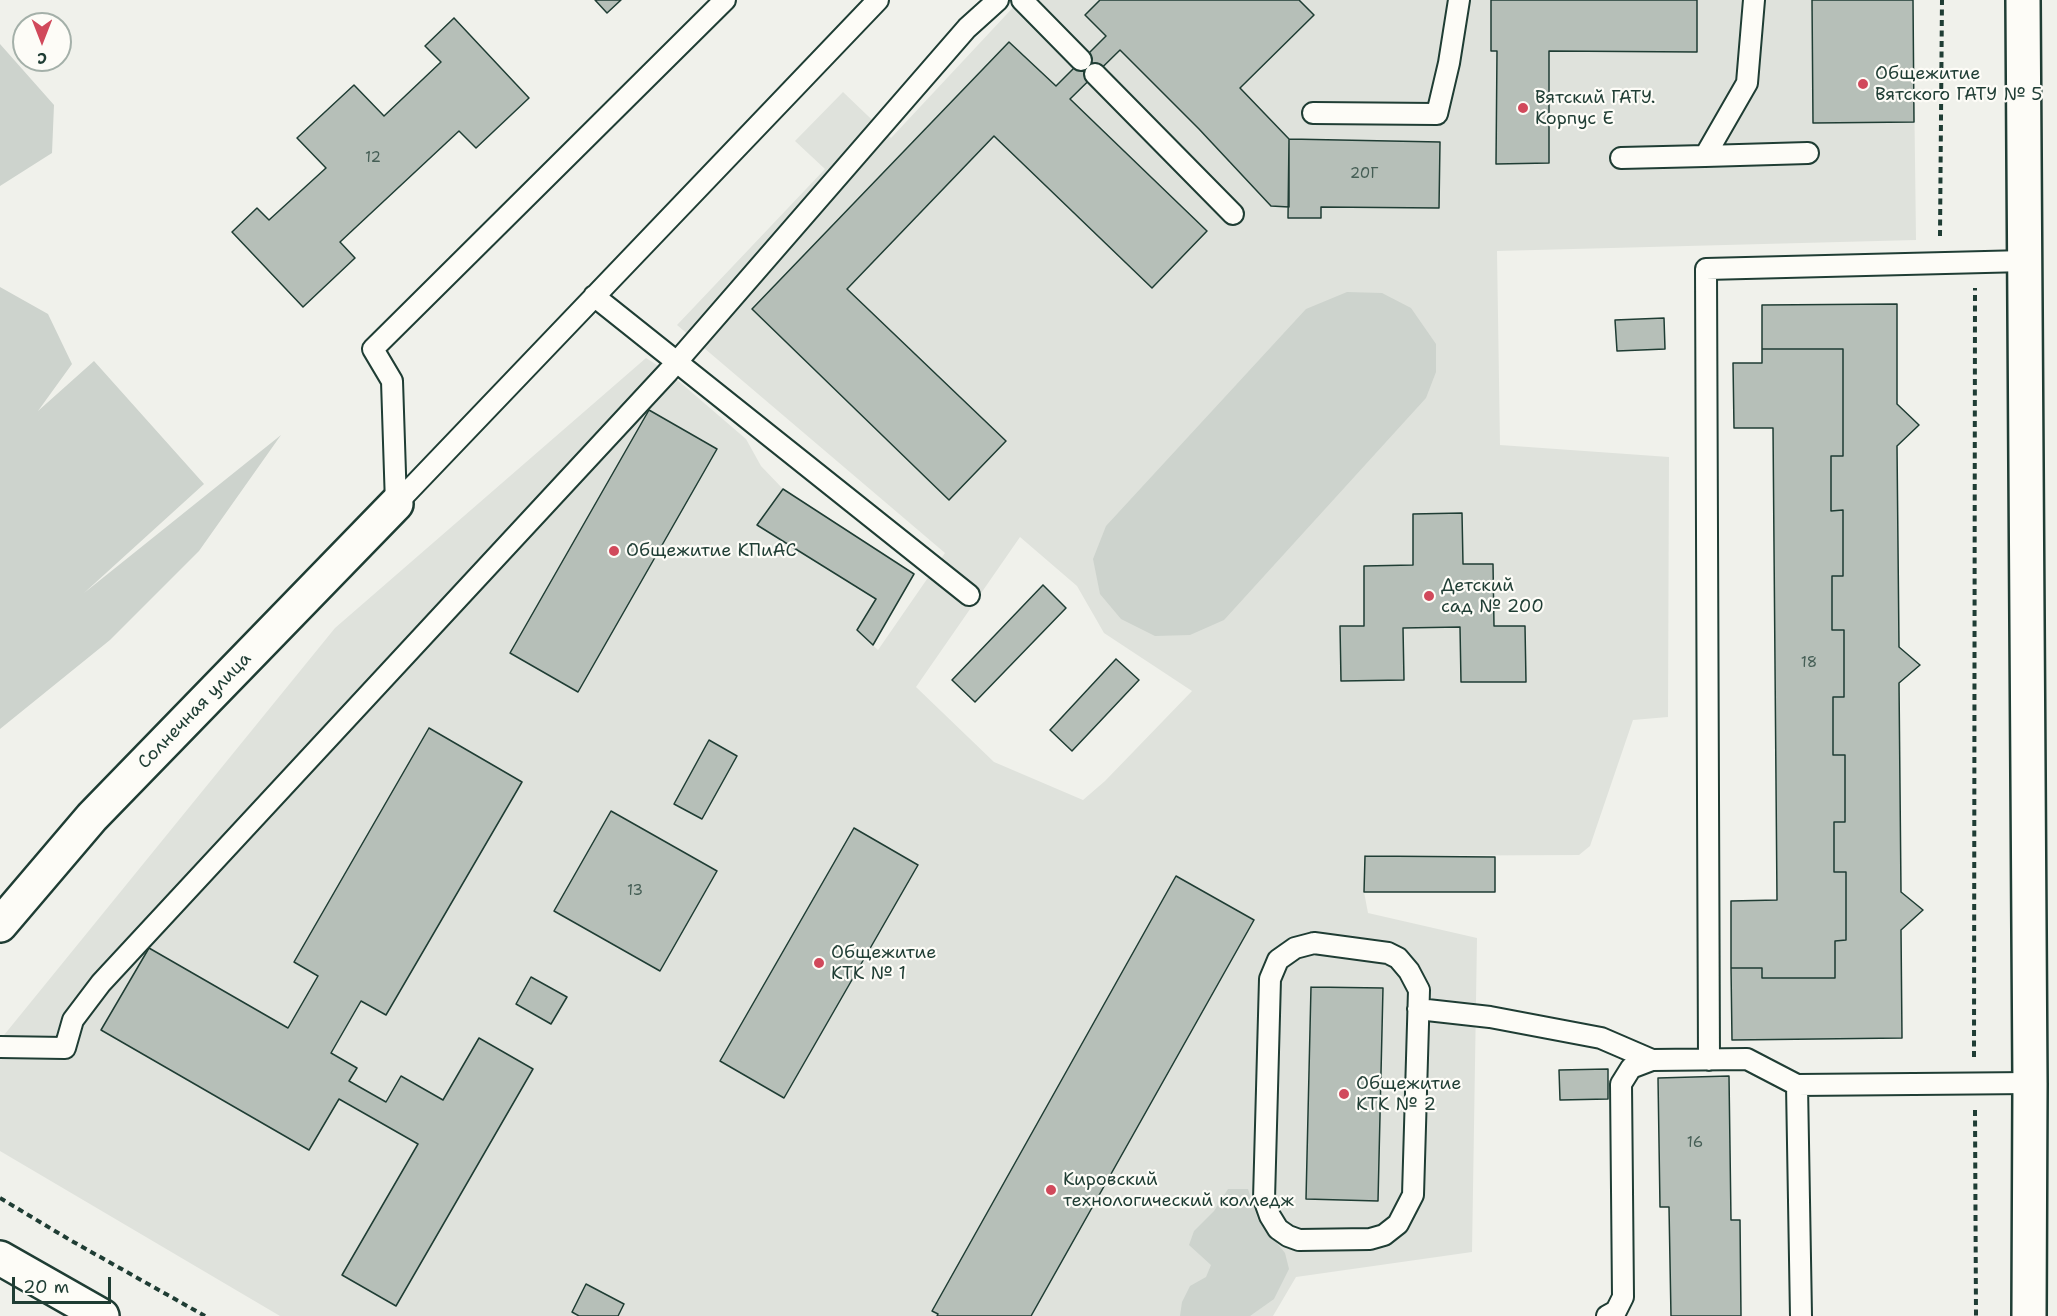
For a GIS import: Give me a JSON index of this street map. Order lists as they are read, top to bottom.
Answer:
{
  "streets": {
    "main road": ["Солнечная улица"]
  },
  "places": [
    "Общежитие Вятского ГАТУ № 5",
    "Вятский ГАТУ. Корпус Е",
    "Общежитие КПиАС",
    "Детский сад № 200",
    "Общежитие КТК № 1",
    "Общежитие КТК № 2",
    "Кировский технологический колледж"
  ],
  "house_numbers": [
    "12",
    "20Г",
    "18",
    "13",
    "16"
  ],
  "scale_bar": "20 m",
  "north": "bottom"
}
